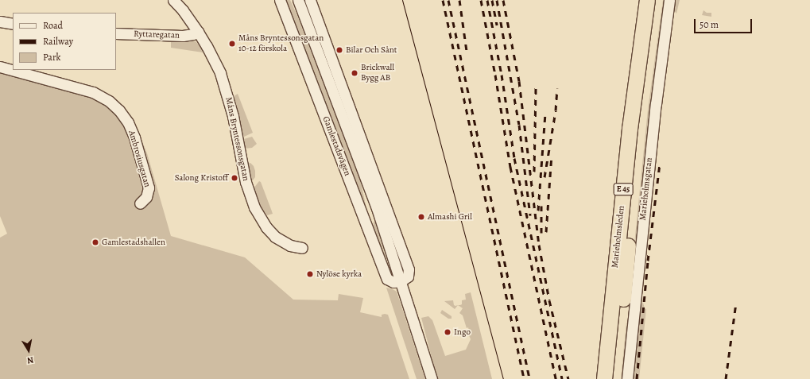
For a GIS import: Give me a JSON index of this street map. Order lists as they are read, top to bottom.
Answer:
{
  "streets": {
    "highway": ["E 45", "Marieholmsleden"],
    "street": [
      "Ryttaregatan",
      "Måns Bryntessonsgatan",
      "Gamlestadsvägen",
      "Ambrosiusgatan",
      "Marieholmsgatan"
    ]
  },
  "crossings": [
    ["Ryttaregatan", "Måns Bryntessonsgatan"]
  ],
  "places": [
    "Måns Bryntessonsgatan 10-12 förskola",
    "Bilar Och Sånt",
    "Brickwall Bygg AB",
    "Salong Kristoff",
    "Almashi Gril",
    "Gamlestadshallen",
    "Nylöse kyrka",
    "Ingo"
  ],
  "legend": ["Road", "Railway", "Park"],
  "scale_bar": "50 m",
  "north": "bottom"
}
